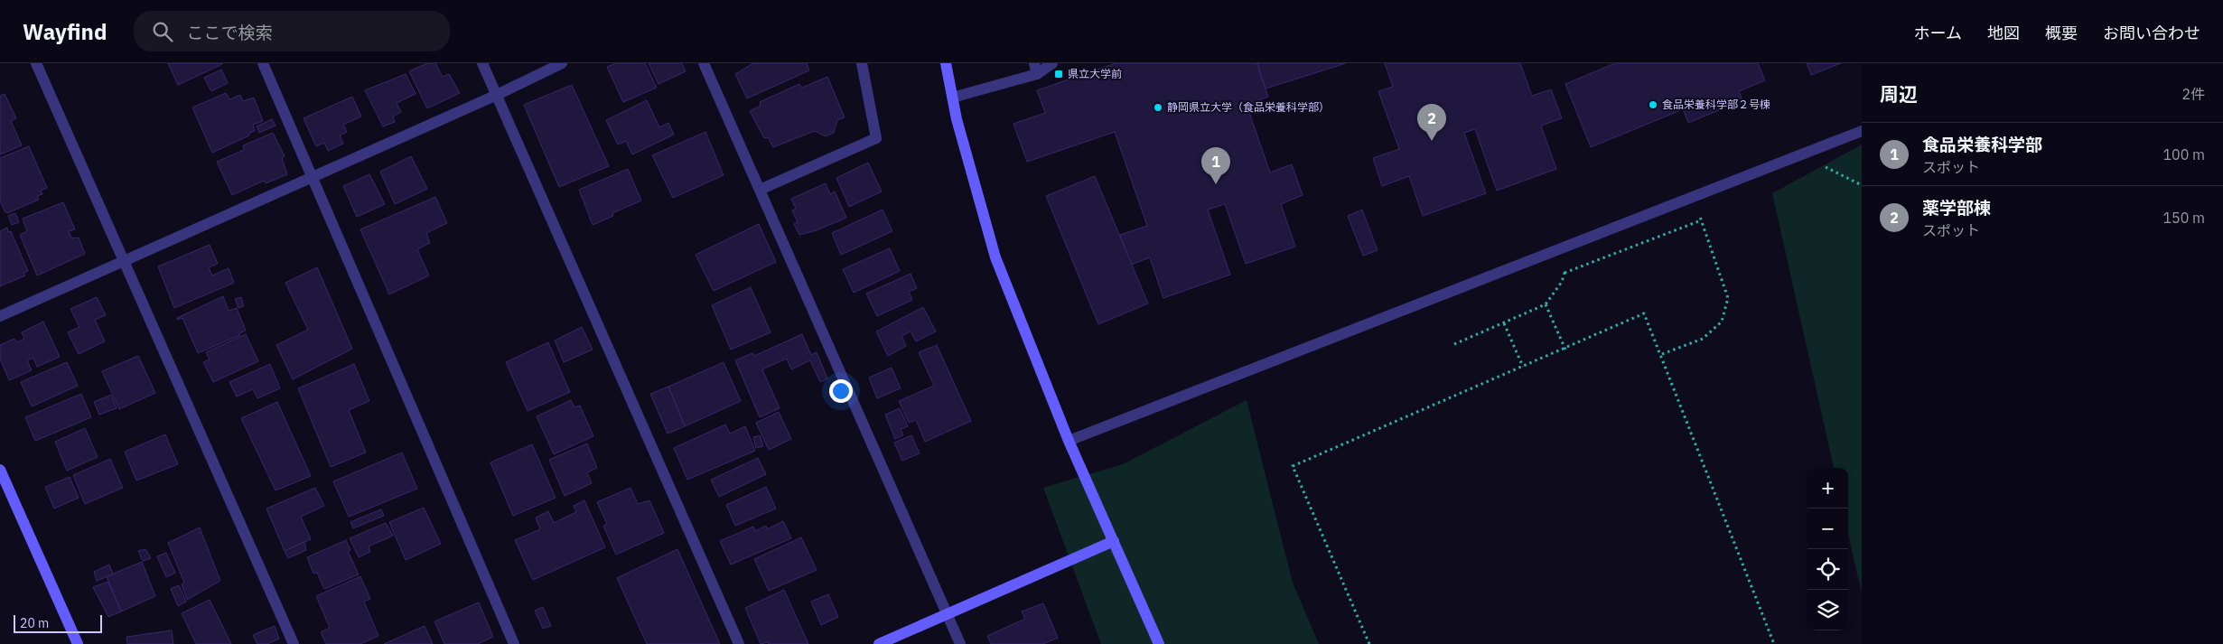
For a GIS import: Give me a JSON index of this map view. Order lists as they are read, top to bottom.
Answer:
{
  "places": {
    "transit": ["県立大学前"],
    "other": ["食品栄養科学部２号棟", "静岡県立大学（食品栄養科学部）"]
  },
  "scale_bar": "20 m",
  "page": {
    "header": "Wayfind",
    "search": "ここで検索",
    "nav": [
      "ホーム",
      "地図",
      "概要",
      "お問い合わせ"
    ],
    "heading": ["周辺", "2件"],
    "pins": ["2", "1"],
    "list": [
      {
        "mark": "1",
        "name": "食品栄養科学部",
        "note": "スポット",
        "value": "100 m"
      },
      {
        "mark": "2",
        "name": "薬学部棟",
        "note": "スポット",
        "value": "150 m"
      }
    ],
    "map_buttons": ["+", "−"],
    "scale": "20 m"
  }
}
